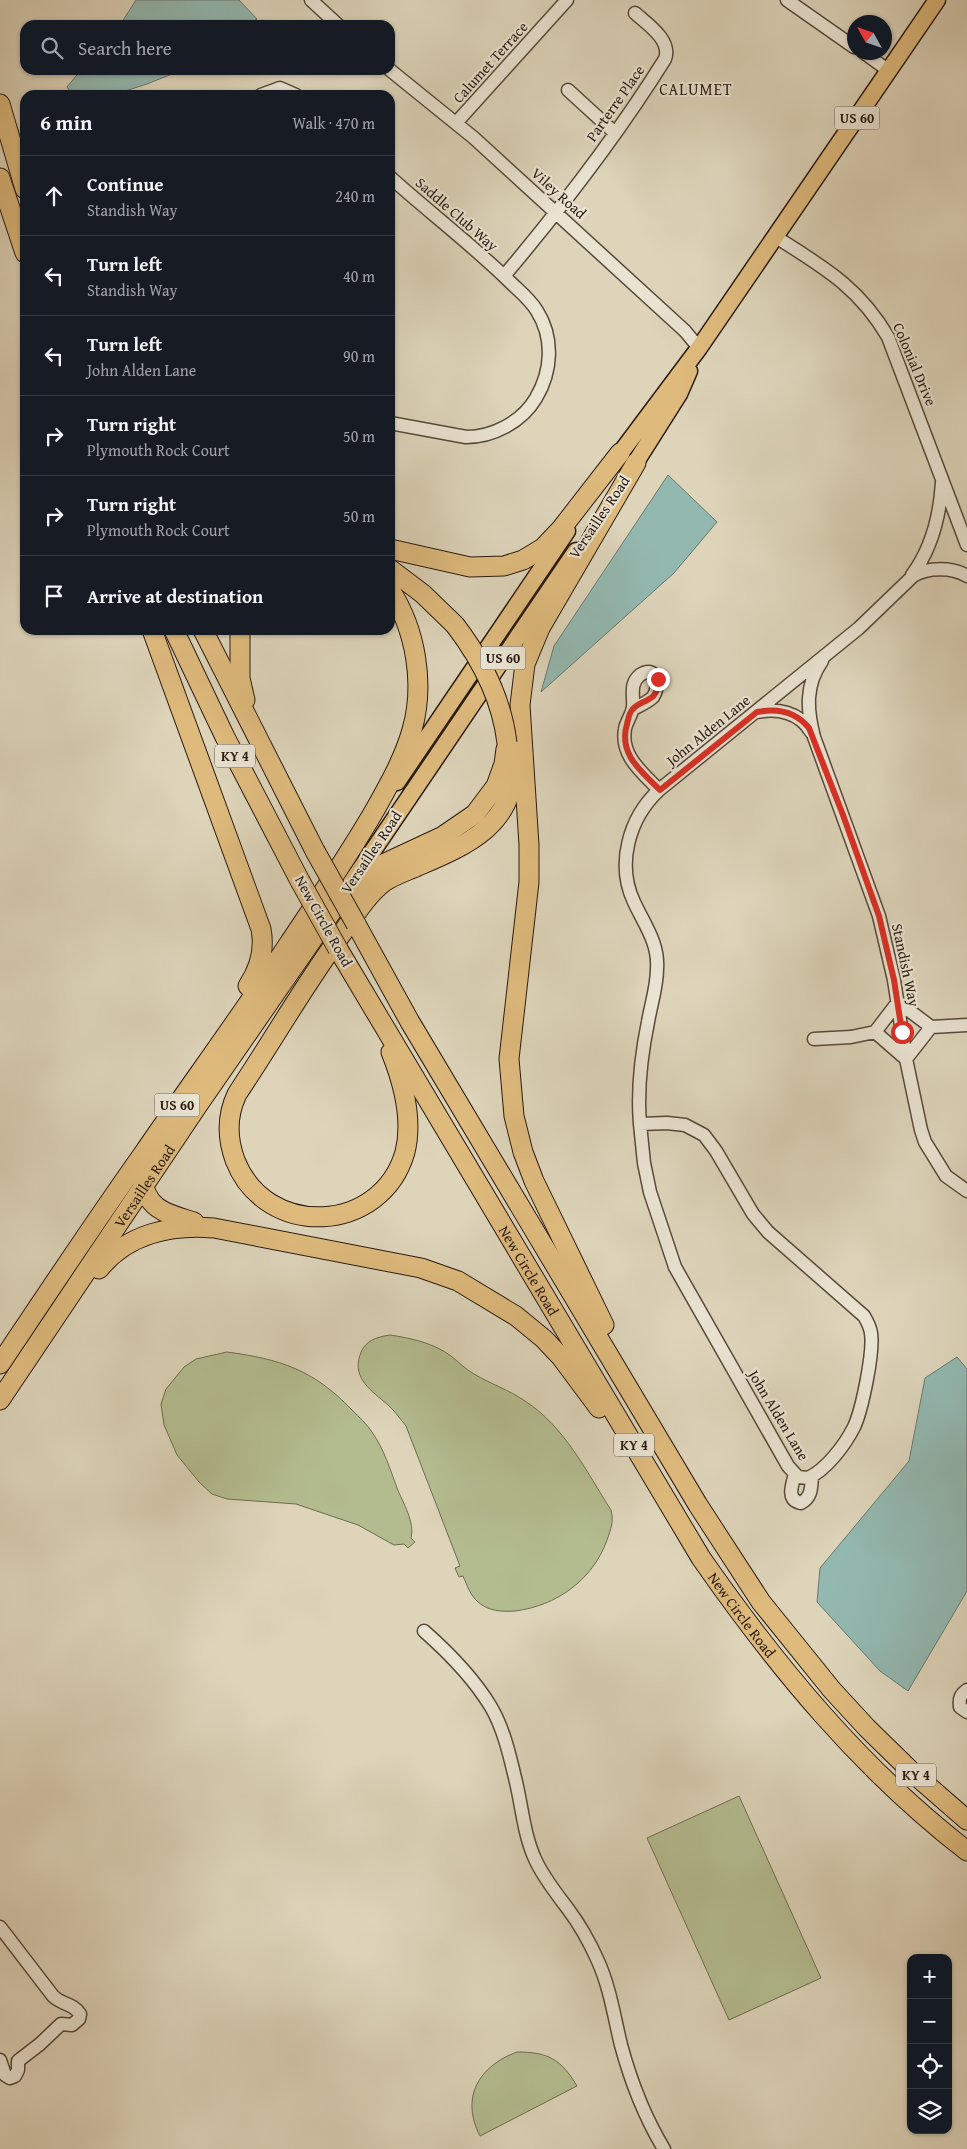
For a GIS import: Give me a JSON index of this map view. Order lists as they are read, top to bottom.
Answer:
{
  "streets": {
    "highway": [
      "US 60",
      "Versailles Road",
      "KY 4",
      "New Circle Road"
    ],
    "street": [
      "Calumet Terrace",
      "Parterre Place",
      "Viley Road",
      "Saddle Club Way",
      "Colonial Drive",
      "John Alden Lane",
      "Standish Way"
    ]
  },
  "crossings": [
    ["Calumet Terrace", "Viley Road"],
    ["Parterre Place", "Viley Road"],
    ["Viley Road", "Versailles Road"],
    ["Colonial Drive", "Versailles Road"],
    ["Colonial Drive", "John Alden Lane"],
    ["John Alden Lane", "Standish Way"]
  ],
  "districts": ["CALUMET"],
  "north": "top left",
  "page": {
    "search": "Search here",
    "heading": ["6 min", "Walk · 470 m"],
    "list": [
      ["Continue", "Standish Way", "240 m"],
      ["Turn left", "Standish Way", "40 m"],
      ["Turn left", "John Alden Lane", "90 m"],
      ["Turn right", "Plymouth Rock Court", "50 m"],
      ["Turn right", "Plymouth Rock Court", "50 m"],
      "Arrive at destination"
    ],
    "map_buttons": ["+", "−"]
  }
}
